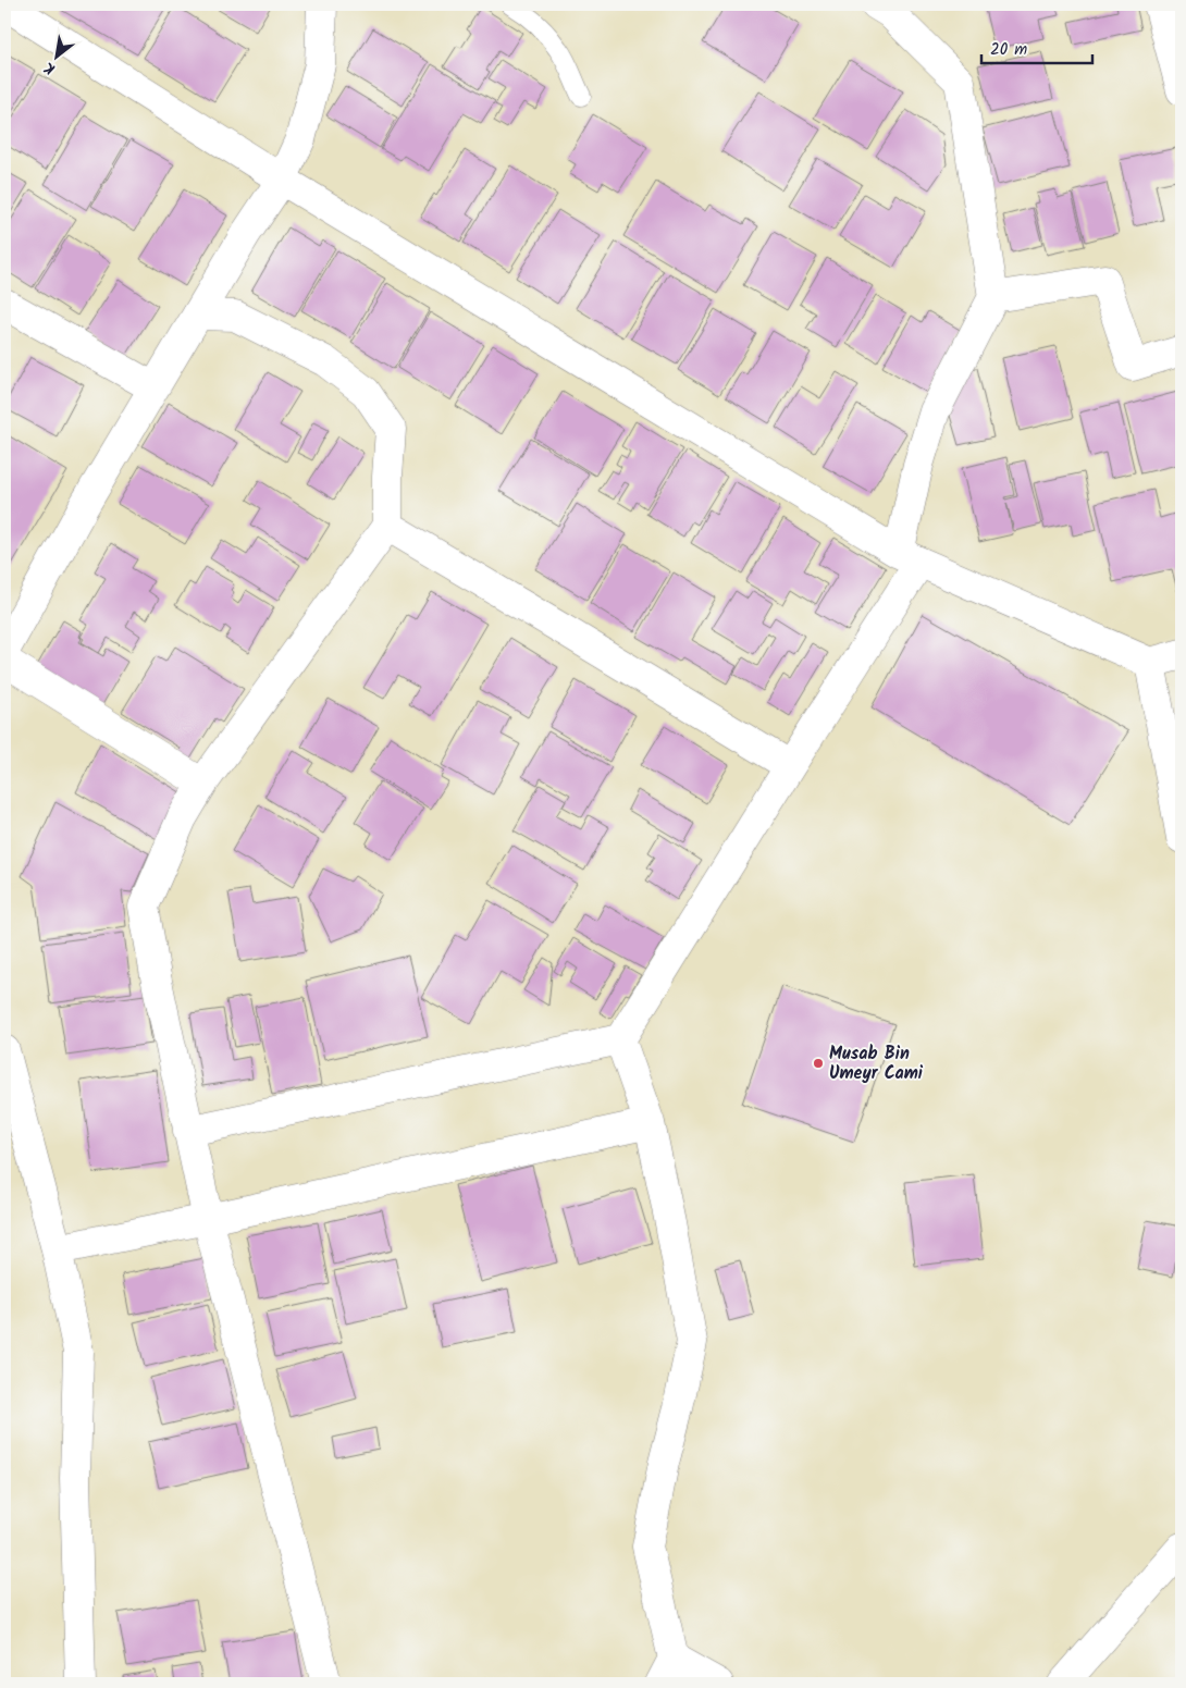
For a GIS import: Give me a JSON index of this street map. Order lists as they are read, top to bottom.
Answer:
{
  "places": ["Musab Bin Umeyr Cami"],
  "scale_bar": "20 m",
  "north": "bottom left"
}
